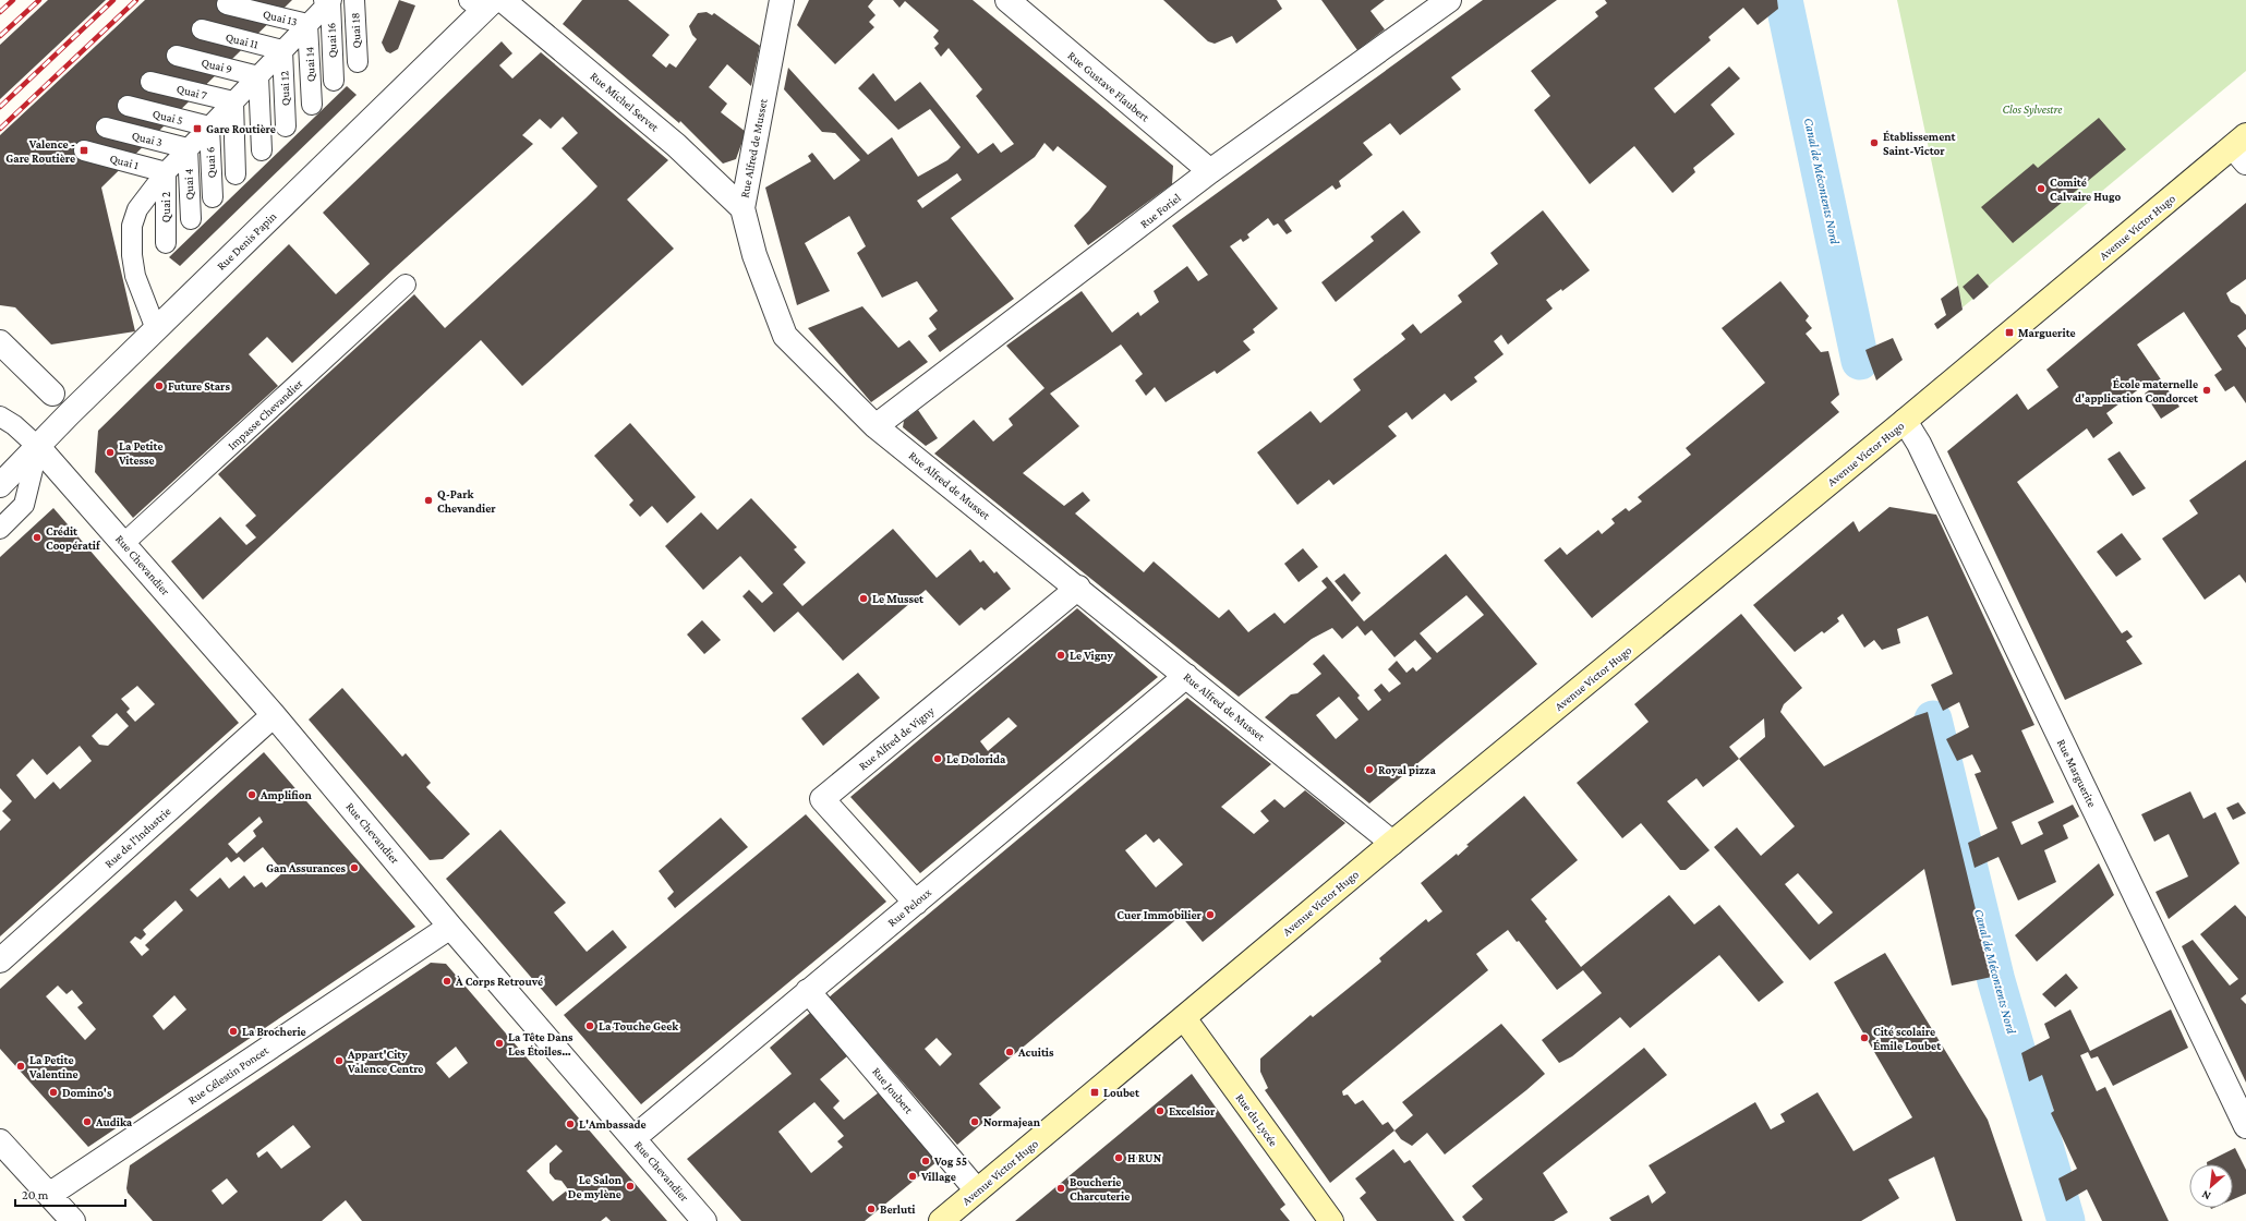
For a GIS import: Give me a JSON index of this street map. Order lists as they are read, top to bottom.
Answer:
{
  "streets": {
    "main road": ["Avenue Victor Hugo", "Rue du Lycée"],
    "street": [
      "Rue Gustave Flaubert",
      "Rue Michel Servet",
      "Rue Alfred de Musset",
      "Rue Foriel",
      "Rue Denis Papin",
      "Rue Chevandier",
      "Rue Alfred de Vigny",
      "Rue Marguerite",
      "Rue de l'Industrie",
      "Rue Peloux",
      "Rue Célestin Poncet",
      "Rue Joubert"
    ],
    "lane": [
      "Quai 13",
      "Quai 18",
      "Quai 11",
      "Quai 16",
      "Quai 14",
      "Quai 9",
      "Quai 12",
      "Quai 7",
      "Quai 5",
      "Quai 3",
      "Quai 1",
      "Quai 6",
      "Quai 4",
      "Quai 2",
      "Impasse Chevandier"
    ]
  },
  "crossings": [
    ["Quai 13", "Quai 14"],
    ["Quai 11", "Quai 12"],
    ["Rue Gustave Flaubert", "Rue Foriel"],
    ["Rue Michel Servet", "Rue Alfred de Musset"],
    ["Rue Michel Servet", "Rue Denis Papin"],
    ["Quai 5", "Quai 6"],
    ["Quai 3", "Quai 4"],
    ["Rue Alfred de Musset", "Rue Foriel"],
    ["Rue Alfred de Musset", "Avenue Victor Hugo"],
    ["Rue Alfred de Musset", "Rue Alfred de Vigny"],
    ["Rue Alfred de Musset", "Rue Peloux"],
    ["Quai 1", "Quai 2"],
    ["Avenue Victor Hugo", "Rue Marguerite"],
    ["Avenue Victor Hugo", "Rue Joubert"],
    ["Avenue Victor Hugo", "Rue du Lycée"],
    ["Rue Denis Papin", "Rue Chevandier"],
    ["Impasse Chevandier", "Rue Chevandier"],
    ["Rue Chevandier", "Rue de l'Industrie"],
    ["Rue Chevandier", "Rue Peloux"],
    ["Rue Chevandier", "Rue Célestin Poncet"],
    ["Rue Alfred de Vigny", "Rue Peloux"],
    ["Rue Peloux", "Rue Joubert"]
  ],
  "water": ["Canal de Mécontents Nord"],
  "parks": ["Clos Sylvestre"],
  "places": {
    "transit": [
      "Gare Routière",
      "Valence - Gare Routière",
      "Marguerite",
      "Loubet"
    ],
    "other": [
      "Établissement Saint-Victor",
      "Comité Calvaire Hugo",
      "Future Stars",
      "École maternelle d'application Condorcet",
      "La Petite Vitesse",
      "Q-Park Chevandier",
      "Crédit Coopératif",
      "Le Musset",
      "Le Vigny",
      "Le Dolorida",
      "Royal pizza",
      "Amplifion",
      "Gan Assurances",
      "Cuer Immobilier",
      "À Corps Retrouvé",
      "La Touche Geek",
      "La Brocherie",
      "Cité scolaire Émile Loubet",
      "La Tête Dans Les Étoiles…",
      "Acuitis",
      "Appart'City Valence Centre",
      "La Petite Valentine",
      "Domino's",
      "Excelsior",
      "Audika",
      "Normajean",
      "L'Ambassade",
      "H RUN",
      "Vog 55",
      "Village",
      "Le Salon De mylène",
      "Boucherie Charcuterie",
      "Berluti"
    ]
  },
  "scale_bar": "20 m",
  "north": "bottom left"
}
